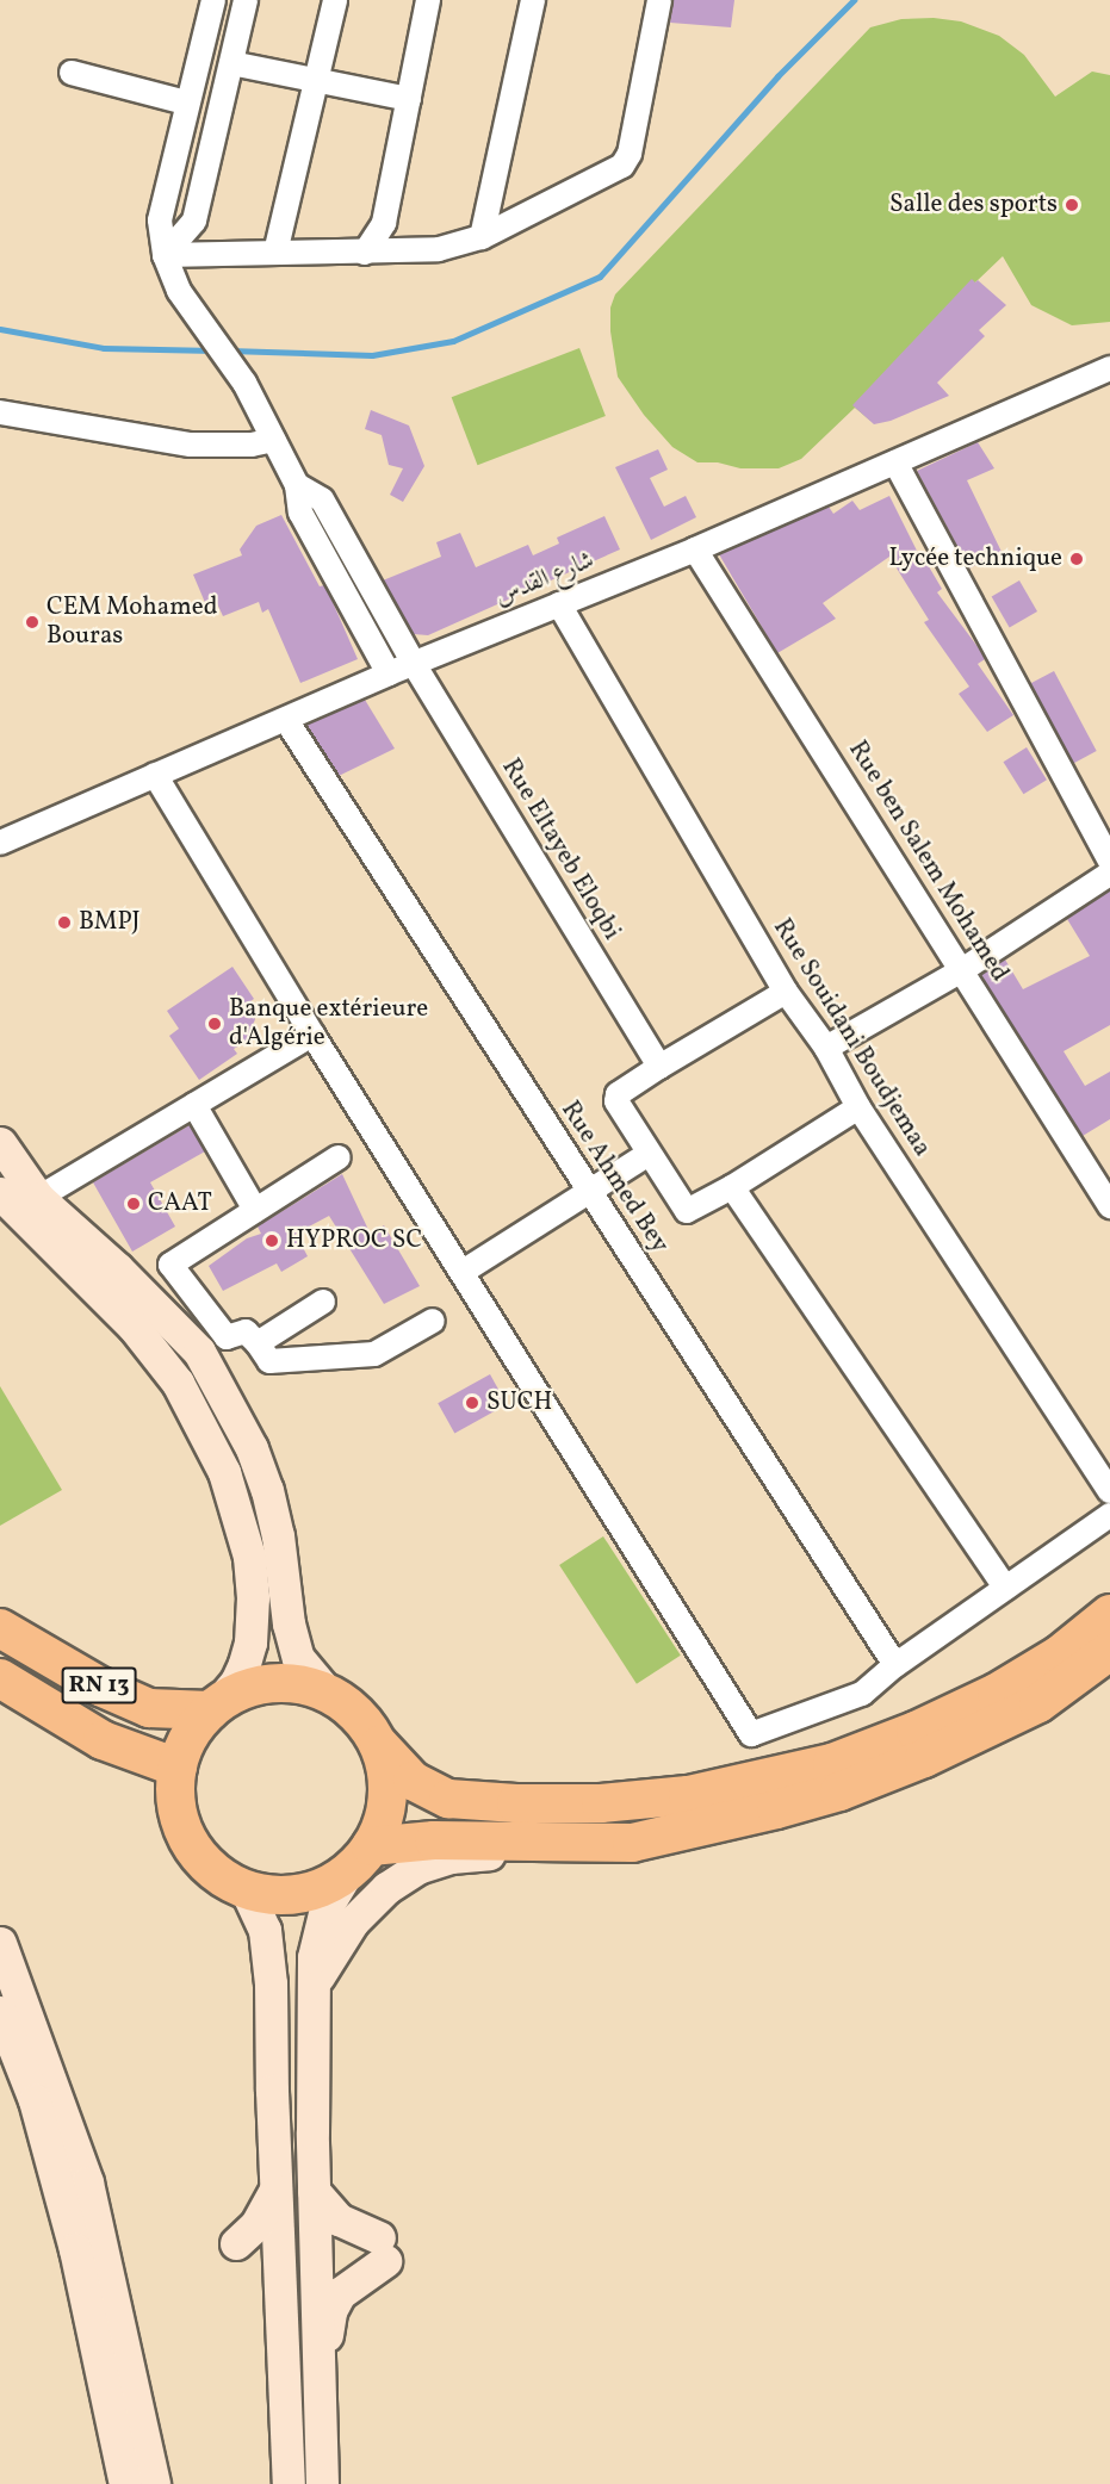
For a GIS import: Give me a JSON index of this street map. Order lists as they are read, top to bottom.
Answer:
{
  "streets": {
    "highway": ["RN 13"],
    "street": [
      "شارع القدس",
      "Rue Eltayeb Eloqbi",
      "Rue ben Salem Mohamed",
      "Rue Souidani Boudjemaa",
      "Rue Ahmed Bey"
    ]
  },
  "crossings": [
    ["شارع القدس", "Rue Eltayeb Eloqbi"],
    ["شارع القدس", "Rue ben Salem Mohamed"],
    ["شارع القدس", "Rue Souidani Boudjemaa"],
    ["شارع القدس", "Rue Ahmed Bey"]
  ],
  "places": [
    "Salle des sports",
    "Lycée technique",
    "CEM Mohamed Bouras",
    "BMPJ",
    "Banque extérieure d'Algérie",
    "CAAT",
    "HYPROC SC",
    "SUCH"
  ]
}
